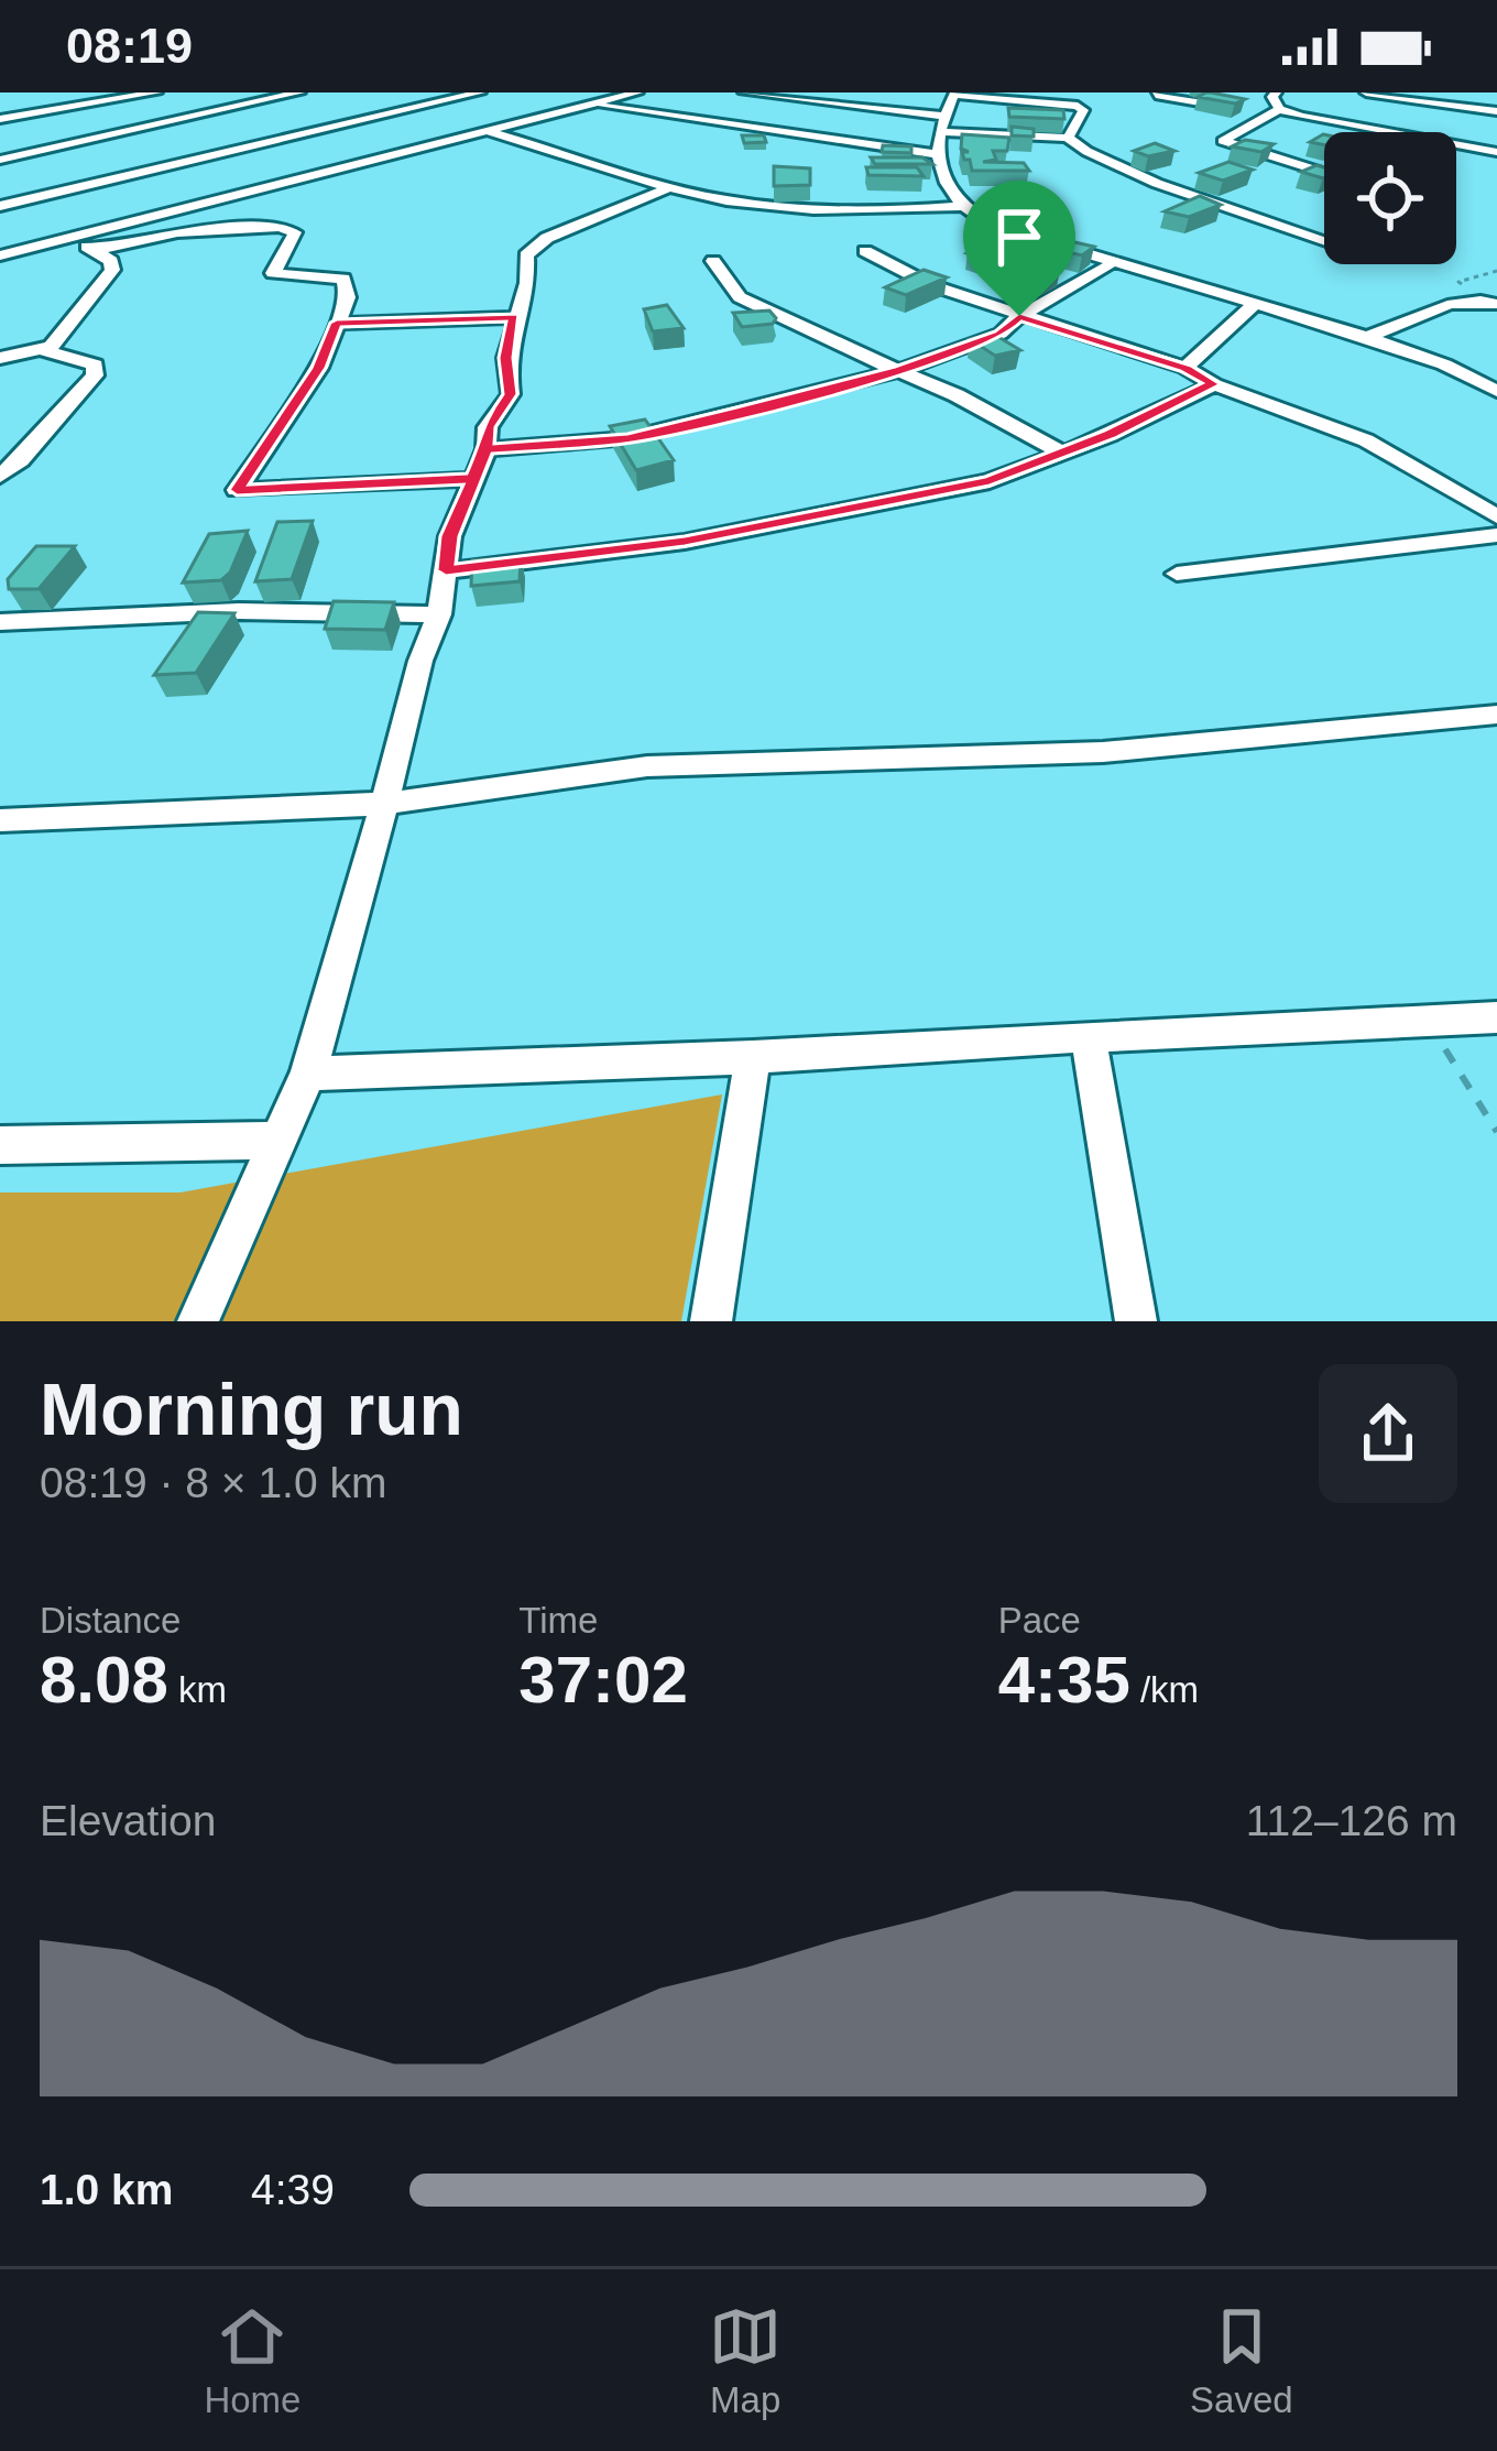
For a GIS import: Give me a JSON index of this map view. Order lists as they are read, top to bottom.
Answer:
{
  "page": {
    "status": "08:19",
    "heading": ["Morning run", "08:19 · 8 × 1.0 km"],
    "stats": [
      ["Distance", "8.08 km"],
      ["Time", "37:02"],
      ["Pace", "4:35 /km"]
    ],
    "chart": ["Elevation", "112–126 m"],
    "list": [
      {
        "name": "1.0 km",
        "note": "4:39"
      }
    ],
    "tabs": ["Home", "Map", "Saved"]
  }
}
